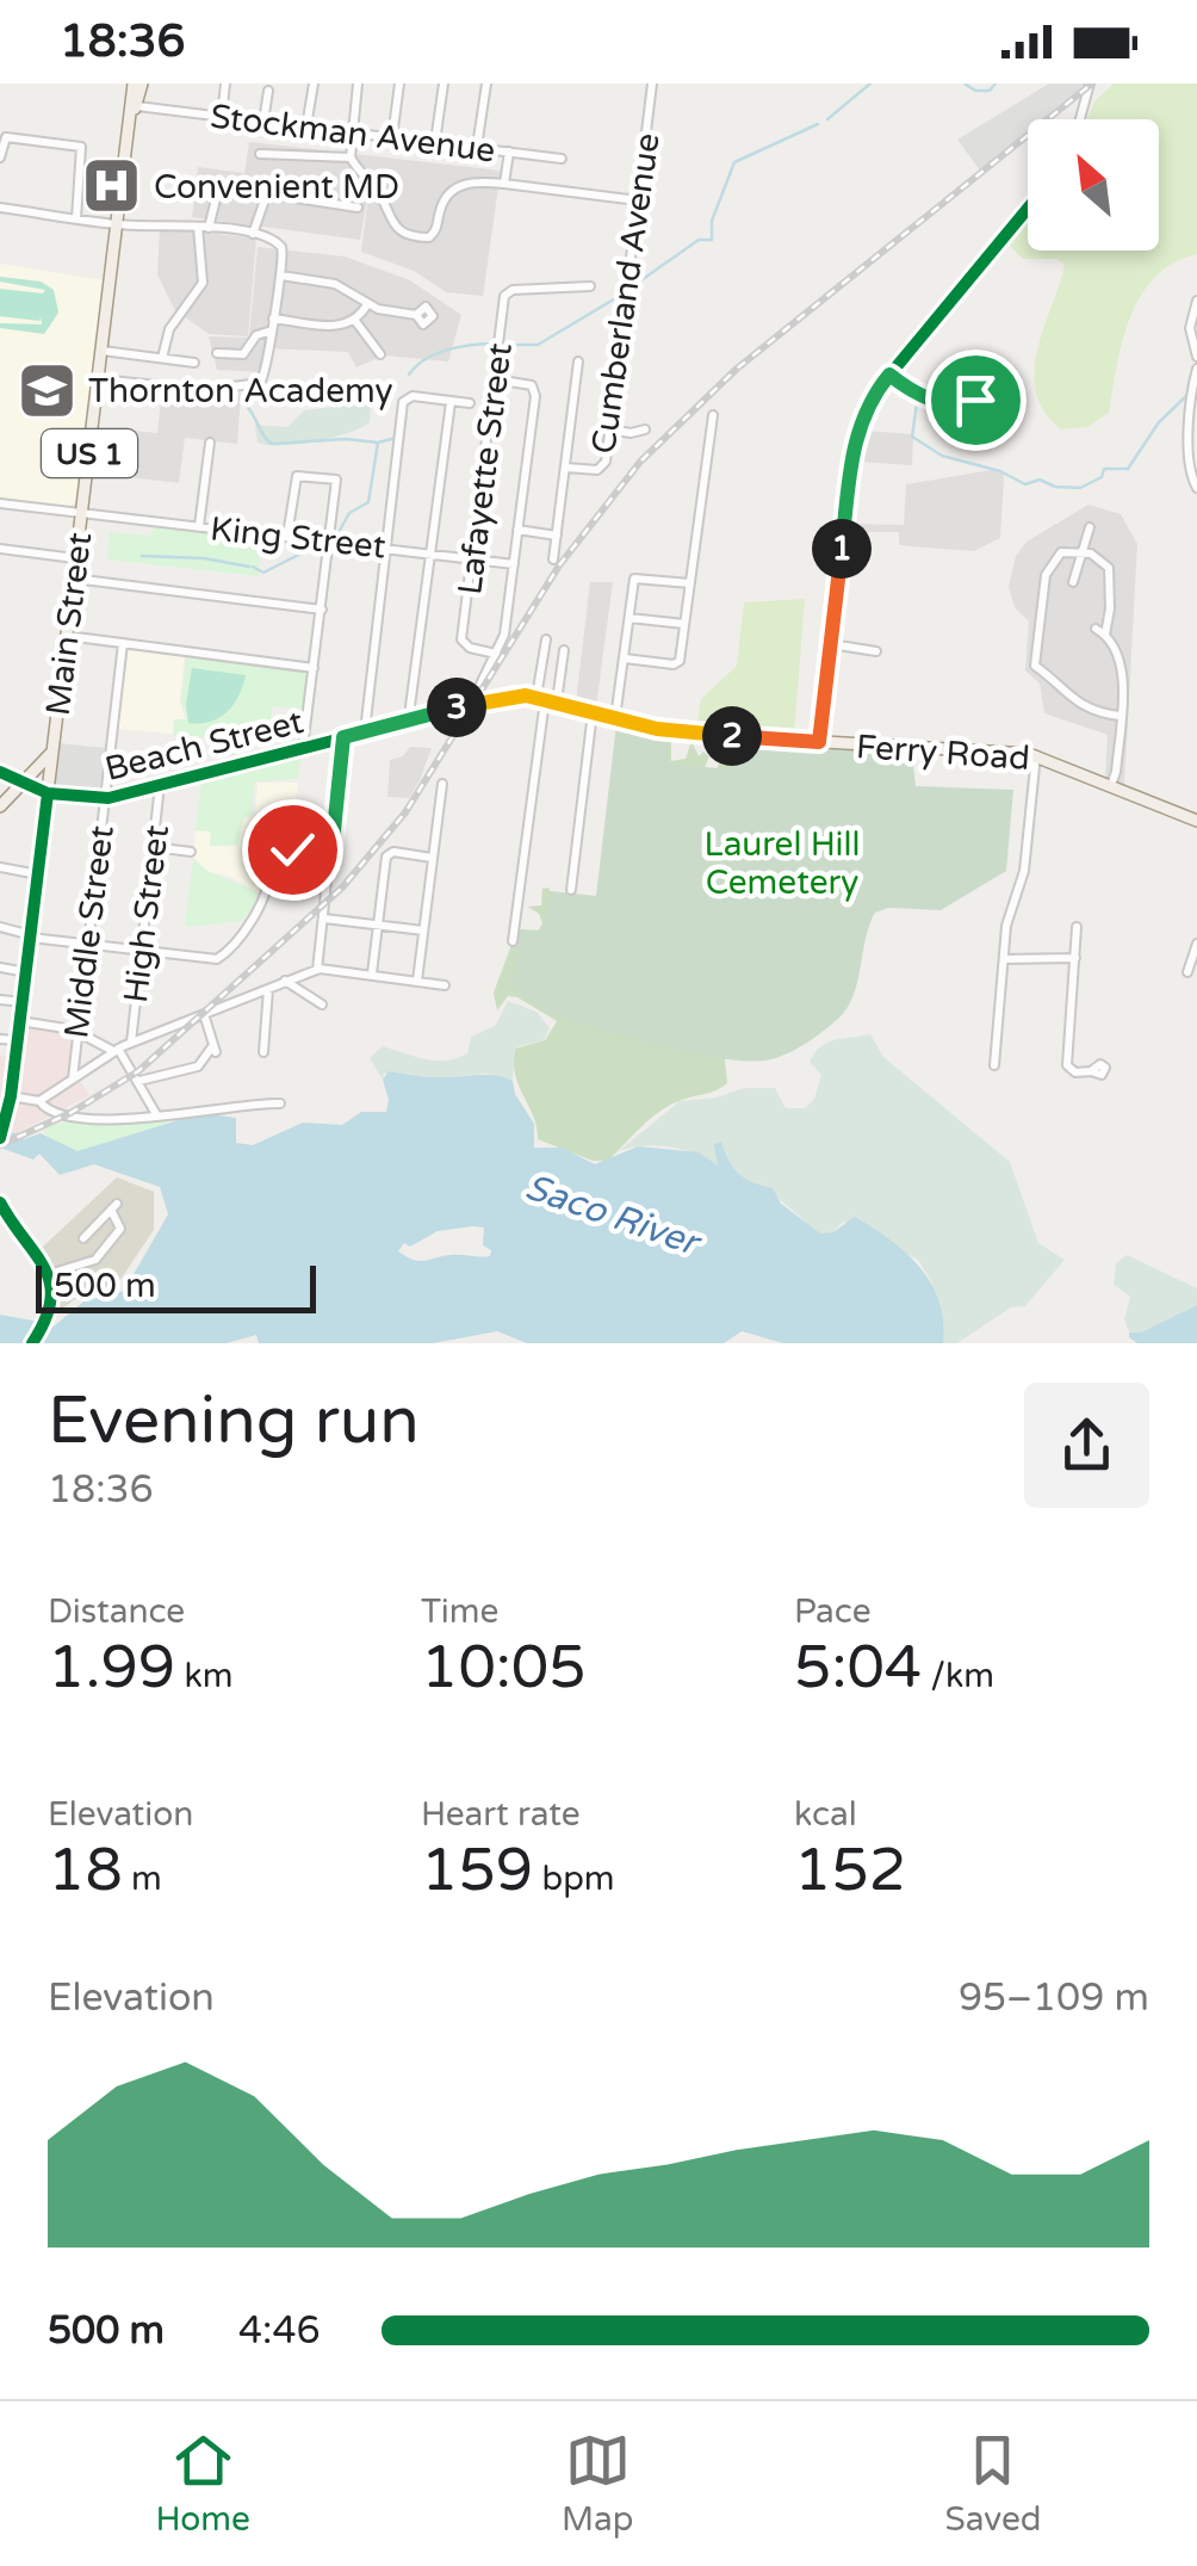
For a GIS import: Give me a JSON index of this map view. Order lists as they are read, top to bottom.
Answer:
{
  "streets": {
    "main road": [
      "US 1",
      "Main Street",
      "Beach Street",
      "Ferry Road"
    ],
    "street": [
      "Stockman Avenue",
      "Cumberland Avenue",
      "Lafayette Street",
      "King Street",
      "High Street",
      "Middle Street"
    ]
  },
  "crossings": [
    ["Stockman Avenue", "Main Street"],
    ["Lafayette Street", "King Street"],
    ["King Street", "Main Street"],
    ["Main Street", "Beach Street"],
    ["Beach Street", "Ferry Road"],
    ["Beach Street", "High Street"],
    ["Beach Street", "Middle Street"]
  ],
  "water": ["Saco River"],
  "parks": ["Laurel Hill Cemetery"],
  "places": {
    "hospital": ["Convenient MD"],
    "school or university": ["Thornton Academy"]
  },
  "scale_bar": "500 m",
  "north": "top left",
  "page": {
    "status": "18:36",
    "pins": ["1", "3", "2"],
    "scale": "500 m",
    "heading": ["Evening run", "18:36"],
    "stats": [
      ["Distance", "1.99 km"],
      ["Time", "10:05"],
      ["Pace", "5:04 /km"],
      ["Elevation", "18 m"],
      ["Heart rate", "159 bpm"],
      ["kcal", "152"]
    ],
    "chart": ["Elevation", "95–109 m"],
    "list": [
      {
        "name": "500 m",
        "note": "4:46"
      }
    ],
    "tabs": ["Home", "Map", "Saved"]
  }
}
